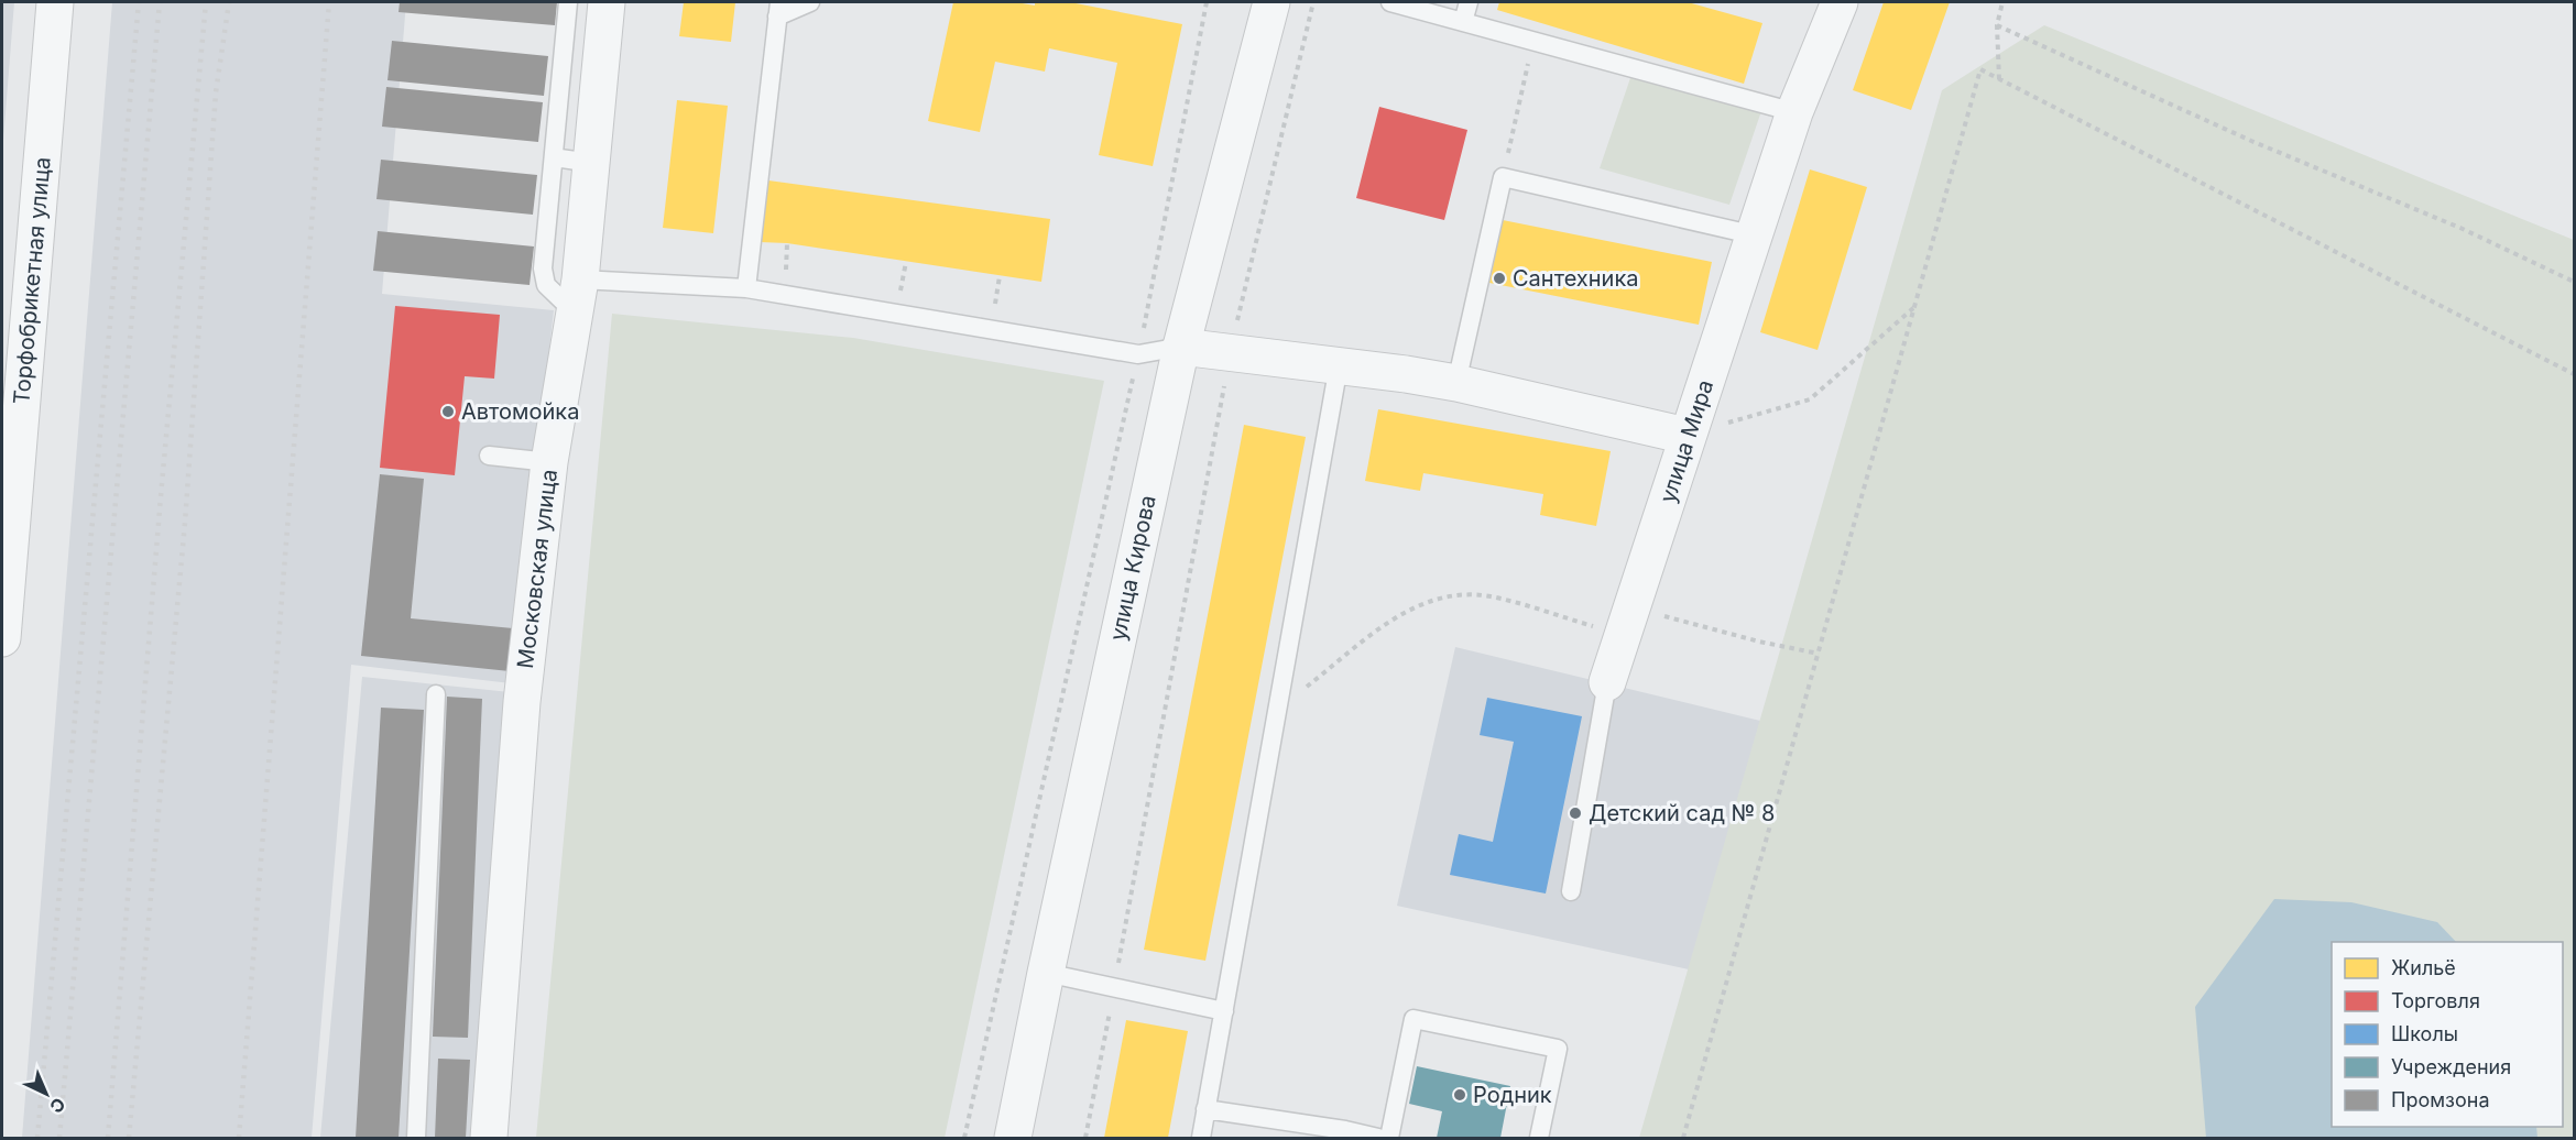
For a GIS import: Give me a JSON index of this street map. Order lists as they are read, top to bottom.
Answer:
{
  "streets": {
    "street": [
      "Торфобрикетная улица",
      "улица Мира",
      "улица Кирова",
      "Московская улица"
    ]
  },
  "places": [
    "Сантехника",
    "Автомойка",
    "Детский сад № 8",
    "Родник"
  ],
  "legend": [
    "Жильё",
    "Торговля",
    "Школы",
    "Учреждения",
    "Промзона"
  ],
  "north": "bottom right"
}
